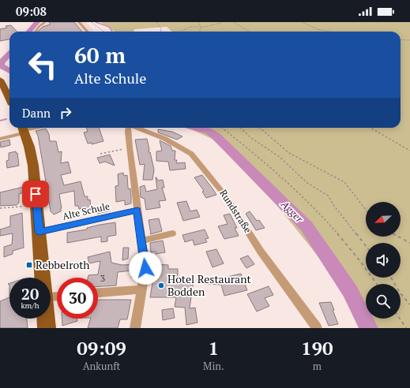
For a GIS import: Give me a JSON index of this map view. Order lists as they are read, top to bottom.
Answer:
{
  "streets": {
    "street": ["Alte Schule", "Rundstraße"]
  },
  "water": ["Agger"],
  "places": {
    "transit": ["Rebbelroth"],
    "other": ["Hotel Restaurant Bodden"]
  },
  "house_numbers": ["3"],
  "north": "bottom left",
  "page": {
    "status": "09:08",
    "turn": ["60 m", "Alte Schule"],
    "then": "Dann",
    "speed": "20 km/h",
    "limit": "30",
    "eta": [
      "09:09",
      "Ankunft",
      "1",
      "Min.",
      "190",
      "m"
    ]
  }
}
